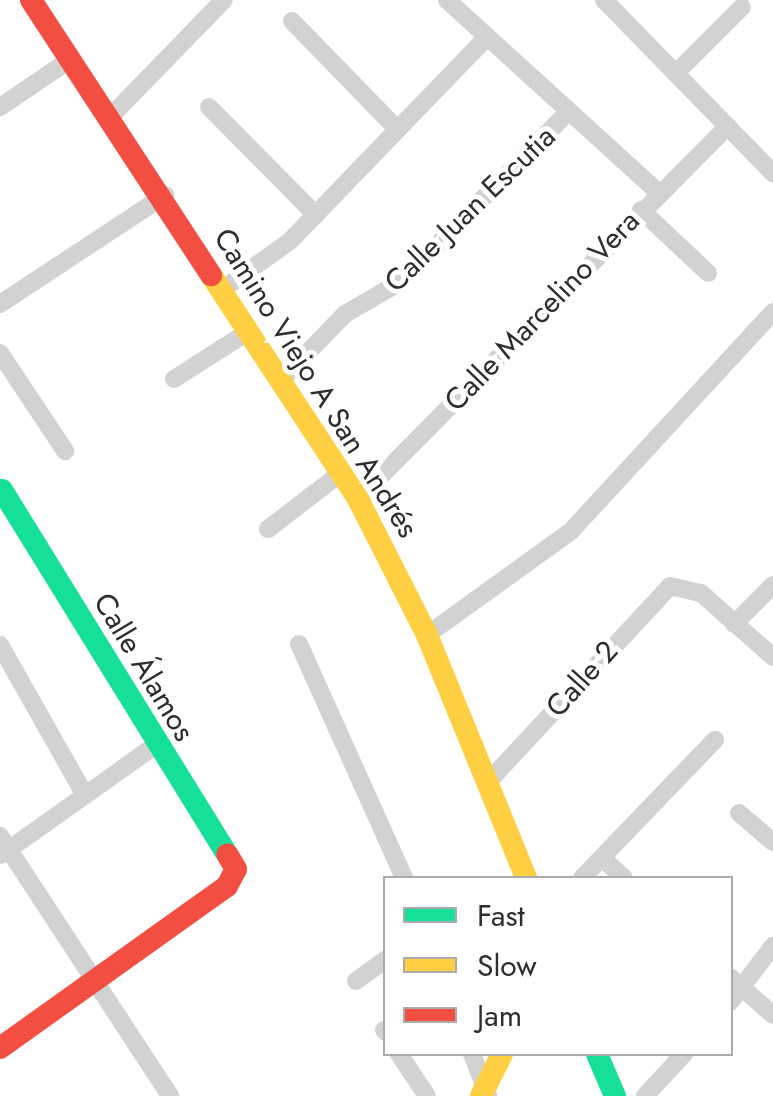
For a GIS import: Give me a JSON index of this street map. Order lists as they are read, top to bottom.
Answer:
{
  "streets": {
    "main road": ["Camino Viejo A San Andrés", "Calle Álamos"],
    "street": ["Calle Juan Escutia", "Calle Marcelino Vera", "Calle 2"]
  },
  "crossings": [
    ["Calle Juan Escutia", "Camino Viejo A San Andrés"],
    ["Calle Marcelino Vera", "Camino Viejo A San Andrés"],
    ["Camino Viejo A San Andrés", "Calle 2"]
  ],
  "legend": ["Fast", "Slow", "Jam"]
}
